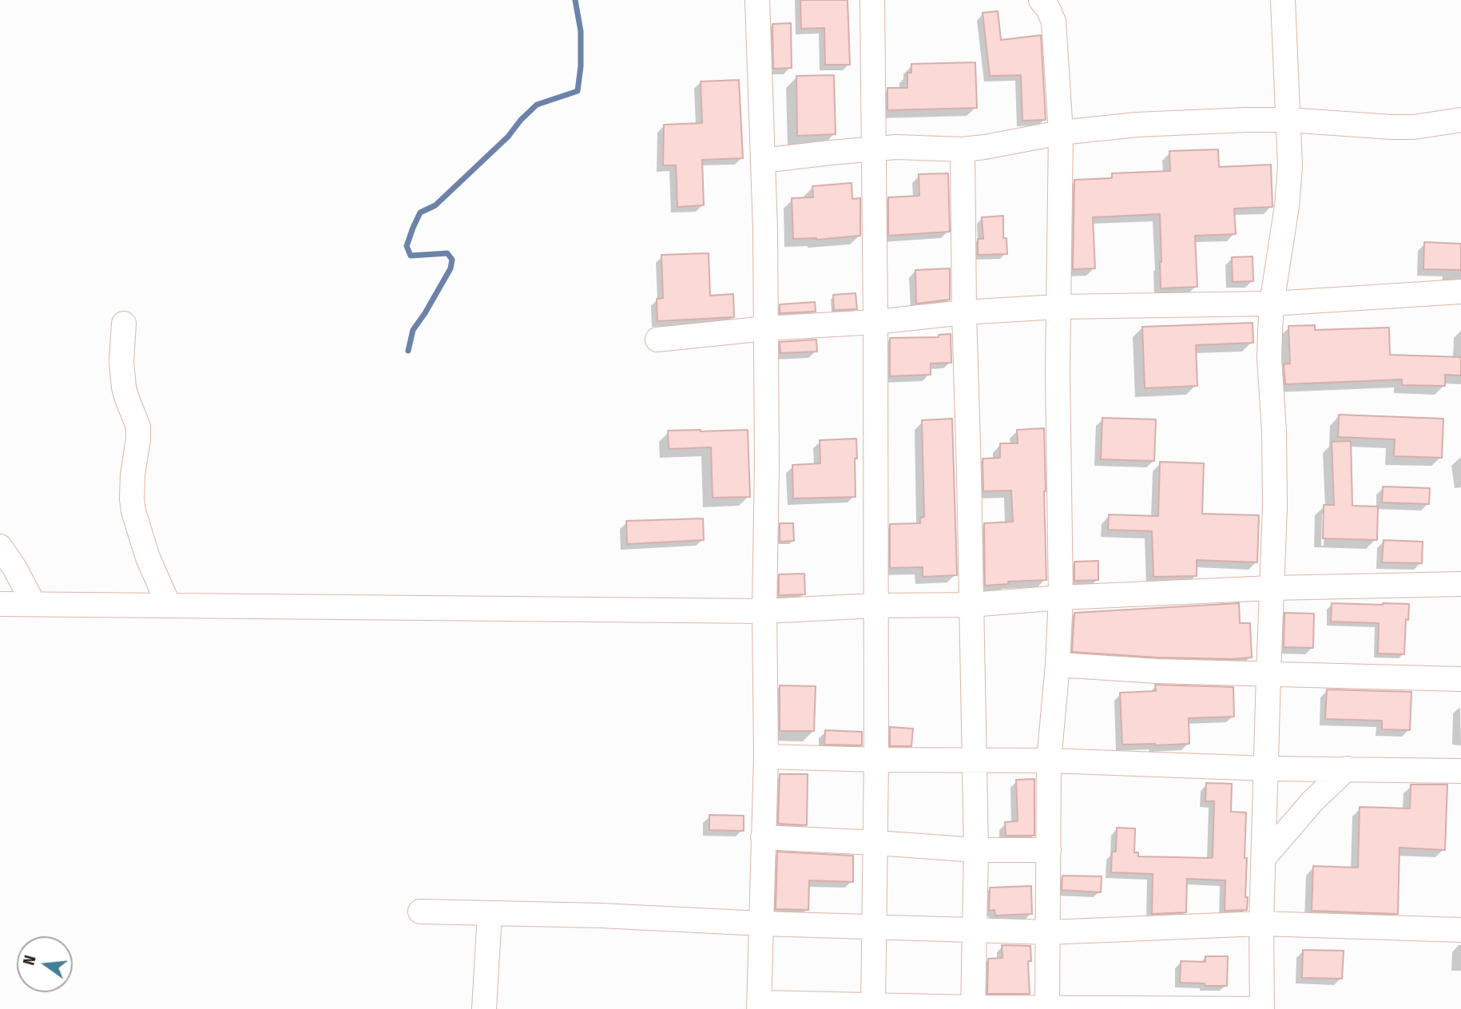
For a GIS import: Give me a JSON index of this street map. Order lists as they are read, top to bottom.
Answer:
{
  "north": "left"
}
